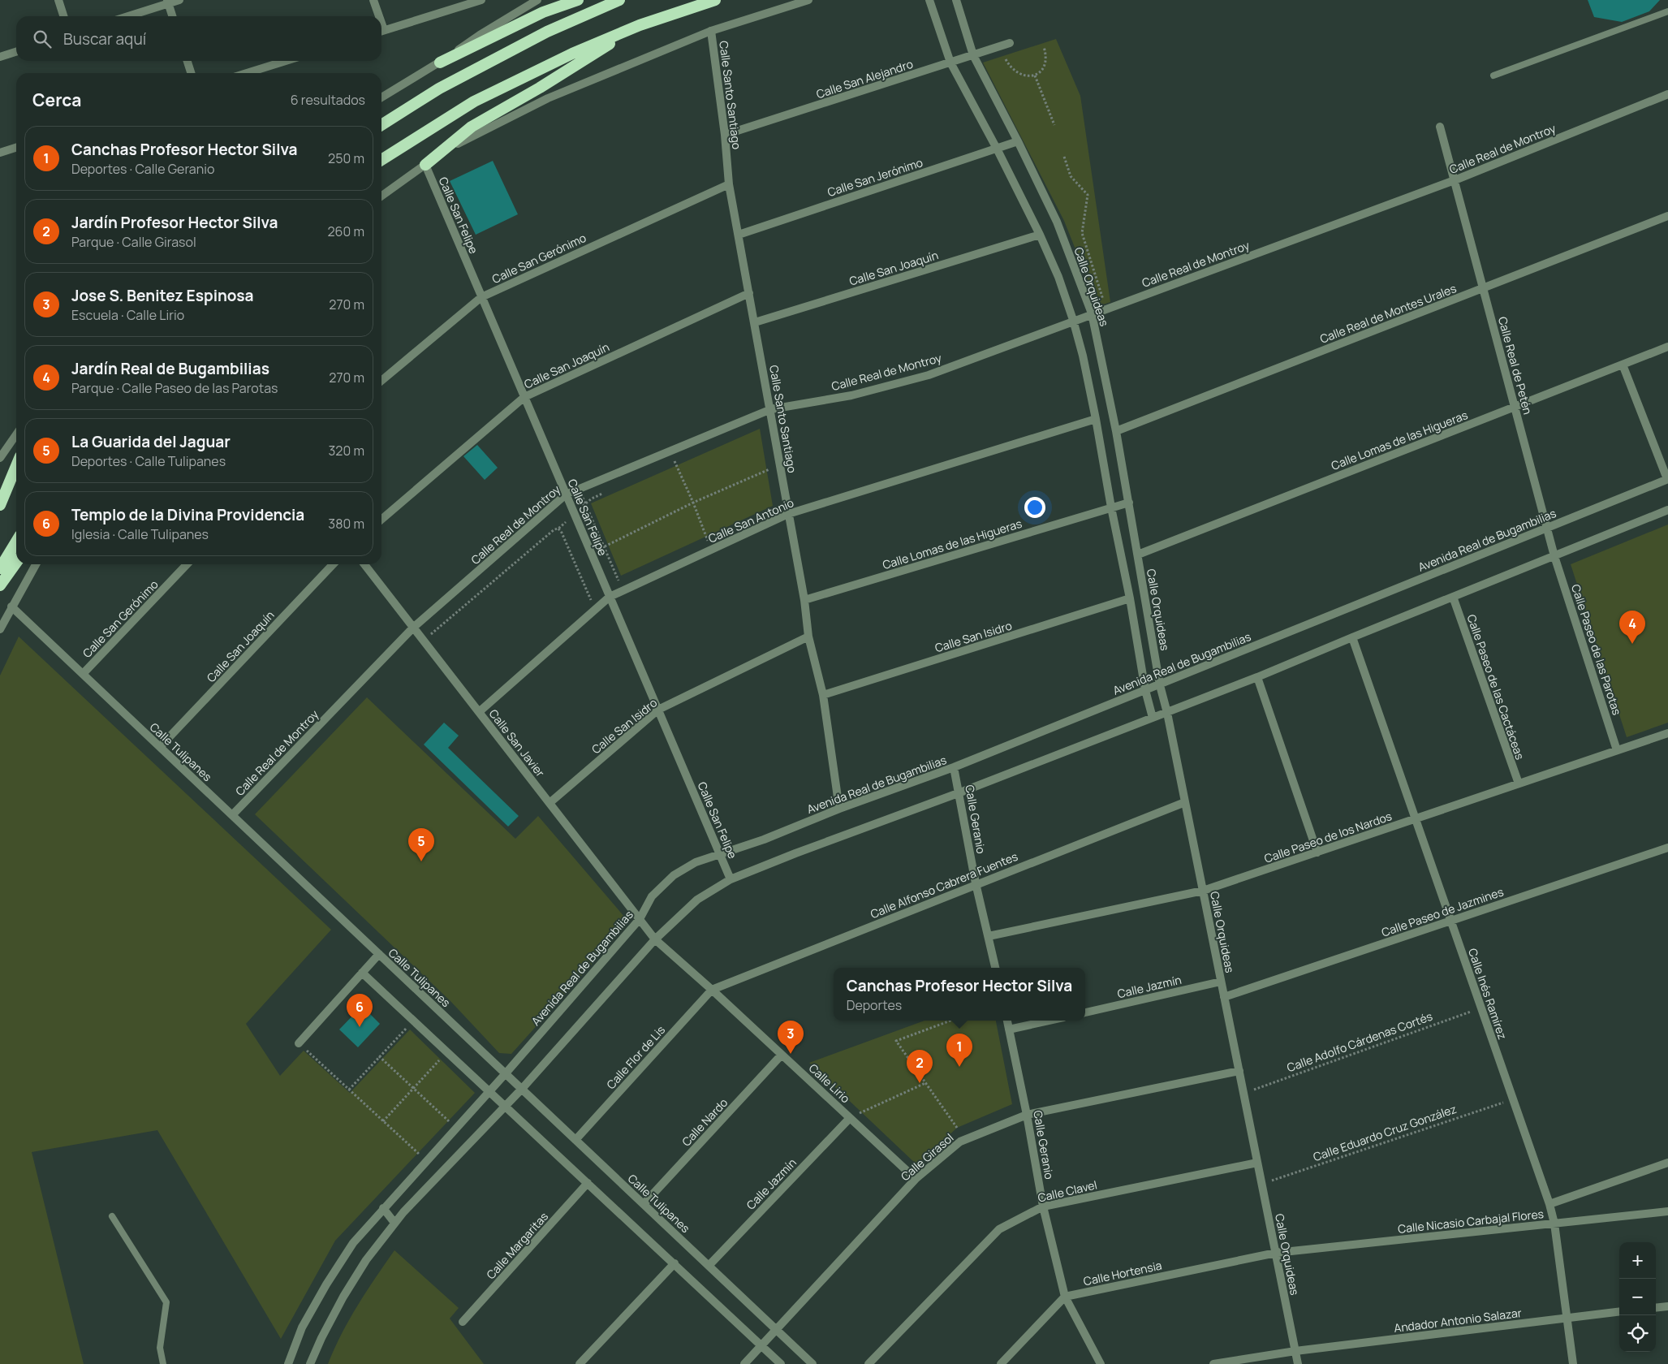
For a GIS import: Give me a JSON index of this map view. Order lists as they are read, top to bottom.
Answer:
{
  "streets": {
    "street": [
      "Calle San Alejandro",
      "Calle Santo Santiago",
      "Calle Real de Montroy",
      "Calle San Jerónimo",
      "Calle San Felipe",
      "Calle San Gerónimo",
      "Calle San Joaquín",
      "Calle Orquideas",
      "Calle Real de Montes Urales",
      "Calle Real de Petén",
      "Calle Lomas de las Higueras",
      "Calle San Antonio",
      "Avenida Real de Bugambilias",
      "Calle San Isidro",
      "Calle Paseo de las Parotas",
      "Calle Paseo de las Cactáceas",
      "Calle San Javier",
      "Calle Tulipanes",
      "Calle Geranio",
      "Calle Paseo de los Nardos",
      "Calle Alfonso Cabrera Fuentes",
      "Calle Paseo de Jazmines",
      "Calle Jazmín",
      "Calle Inés Ramírez",
      "Calle Flor de Lis",
      "Calle Lirio",
      "Calle Nardo",
      "Calle Girasol",
      "Calle Clavel",
      "Calle Nicasio Carbajal Flores",
      "Calle Margaritas",
      "Calle Hortensia",
      "Andador Antonio Salazar"
    ],
    "path": ["Calle Adolfo Cárdenas Cortés", "Calle Eduardo Cruz González"]
  },
  "crossings": [
    ["Calle San Alejandro", "Calle Santo Santiago"],
    ["Calle San Alejandro", "Calle Orquideas"],
    ["Calle Santo Santiago", "Calle Real de Montroy"],
    ["Calle Santo Santiago", "Calle San Jerónimo"],
    ["Calle Santo Santiago", "Calle San Gerónimo"],
    ["Calle Santo Santiago", "Calle San Joaquín"],
    ["Calle Santo Santiago", "Calle Lomas de las Higueras"],
    ["Calle Santo Santiago", "Calle San Antonio"],
    ["Calle Santo Santiago", "Avenida Real de Bugambilias"],
    ["Calle Santo Santiago", "Calle San Isidro"],
    ["Calle Real de Montroy", "Calle San Felipe"],
    ["Calle Real de Montroy", "Calle Orquideas"],
    ["Calle Real de Montroy", "Calle Real de Petén"],
    ["Calle Real de Montroy", "Calle San Javier"],
    ["Calle Real de Montroy", "Calle Tulipanes"],
    ["Calle San Jerónimo", "Calle Orquideas"],
    ["Calle San Felipe", "Calle San Gerónimo"],
    ["Calle San Felipe", "Calle San Joaquín"],
    ["Calle San Felipe", "Calle San Antonio"],
    ["Calle San Felipe", "Avenida Real de Bugambilias"],
    ["Calle San Felipe", "Calle San Isidro"],
    ["Calle San Gerónimo", "Calle Tulipanes"],
    ["Calle San Joaquín", "Calle Tulipanes"],
    ["Calle Orquideas", "Calle Real de Montes Urales"],
    ["Calle Orquideas", "Calle Lomas de las Higueras"],
    ["Calle Orquideas", "Avenida Real de Bugambilias"],
    ["Calle Orquideas", "Calle Paseo de los Nardos"],
    ["Calle Orquideas", "Calle Alfonso Cabrera Fuentes"],
    ["Calle Orquideas", "Calle Paseo de Jazmines"],
    ["Calle Orquideas", "Calle Jazmín"],
    ["Calle Orquideas", "Calle Adolfo Cárdenas Cortés"],
    ["Calle Orquideas", "Calle Eduardo Cruz González"],
    ["Calle Orquideas", "Calle Girasol"],
    ["Calle Orquideas", "Calle Clavel"],
    ["Calle Orquideas", "Calle Nicasio Carbajal Flores"],
    ["Calle Orquideas", "Calle Hortensia"],
    ["Calle Orquideas", "Andador Antonio Salazar"],
    ["Calle Real de Montes Urales", "Calle Real de Petén"],
    ["Calle Real de Petén", "Calle Lomas de las Higueras"],
    ["Calle Real de Petén", "Avenida Real de Bugambilias"],
    ["Calle Real de Petén", "Calle Paseo de las Parotas"],
    ["Calle San Antonio", "Calle San Javier"],
    ["Avenida Real de Bugambilias", "Calle San Javier"],
    ["Avenida Real de Bugambilias", "Calle Tulipanes"],
    ["Avenida Real de Bugambilias", "Calle Geranio"],
    ["Calle San Isidro", "Calle San Javier"],
    ["Calle Paseo de las Parotas", "Calle Paseo de los Nardos"],
    ["Calle Paseo de las Cactáceas", "Calle Paseo de los Nardos"],
    ["Calle San Javier", "Calle Lirio"],
    ["Calle Tulipanes", "Calle Jazmín"],
    ["Calle Tulipanes", "Calle Flor de Lis"],
    ["Calle Tulipanes", "Calle Nardo"],
    ["Calle Tulipanes", "Calle Girasol"],
    ["Calle Geranio", "Calle Paseo de los Nardos"],
    ["Calle Geranio", "Calle Alfonso Cabrera Fuentes"],
    ["Calle Geranio", "Calle Girasol"],
    ["Calle Geranio", "Calle Clavel"],
    ["Calle Geranio", "Calle Hortensia"],
    ["Calle Paseo de los Nardos", "Calle Inés Ramírez"],
    ["Calle Alfonso Cabrera Fuentes", "Calle Flor de Lis"],
    ["Calle Alfonso Cabrera Fuentes", "Calle Lirio"],
    ["Calle Paseo de Jazmines", "Calle Inés Ramírez"],
    ["Calle Jazmín", "Calle Lirio"],
    ["Calle Inés Ramírez", "Calle Adolfo Cárdenas Cortés"],
    ["Calle Inés Ramírez", "Calle Eduardo Cruz González"],
    ["Calle Inés Ramírez", "Calle Nicasio Carbajal Flores"],
    ["Calle Inés Ramírez", "Andador Antonio Salazar"],
    ["Calle Flor de Lis", "Calle Lirio"],
    ["Calle Lirio", "Calle Nardo"],
    ["Calle Lirio", "Calle Girasol"],
    ["Calle Nicasio Carbajal Flores", "Calle Hortensia"]
  ],
  "page": {
    "search": "Buscar aquí",
    "heading": ["Cerca", "6 resultados"],
    "list": [
      {
        "mark": "1",
        "name": "Canchas Profesor Hector Silva",
        "note": "Deportes · Calle Geranio",
        "value": "250 m"
      },
      {
        "mark": "2",
        "name": "Jardín Profesor Hector Silva",
        "note": "Parque · Calle Girasol",
        "value": "260 m"
      },
      {
        "mark": "3",
        "name": "Jose S. Benitez Espinosa",
        "note": "Escuela · Calle Lirio",
        "value": "270 m"
      },
      {
        "mark": "4",
        "name": "Jardín Real de Bugambilias",
        "note": "Parque · Calle Paseo de las Parotas",
        "value": "270 m"
      },
      {
        "mark": "5",
        "name": "La Guarida del Jaguar",
        "note": "Deportes · Calle Tulipanes",
        "value": "320 m"
      },
      {
        "mark": "6",
        "name": "Templo de la Divina Providencia",
        "note": "Iglesia · Calle Tulipanes",
        "value": "380 m"
      }
    ],
    "pins": [
      "4",
      "5",
      "6",
      "3",
      "1",
      "2"
    ],
    "popup": ["Canchas Profesor Hector Silva", "Deportes"],
    "map_buttons": ["+", "−"]
  }
}
